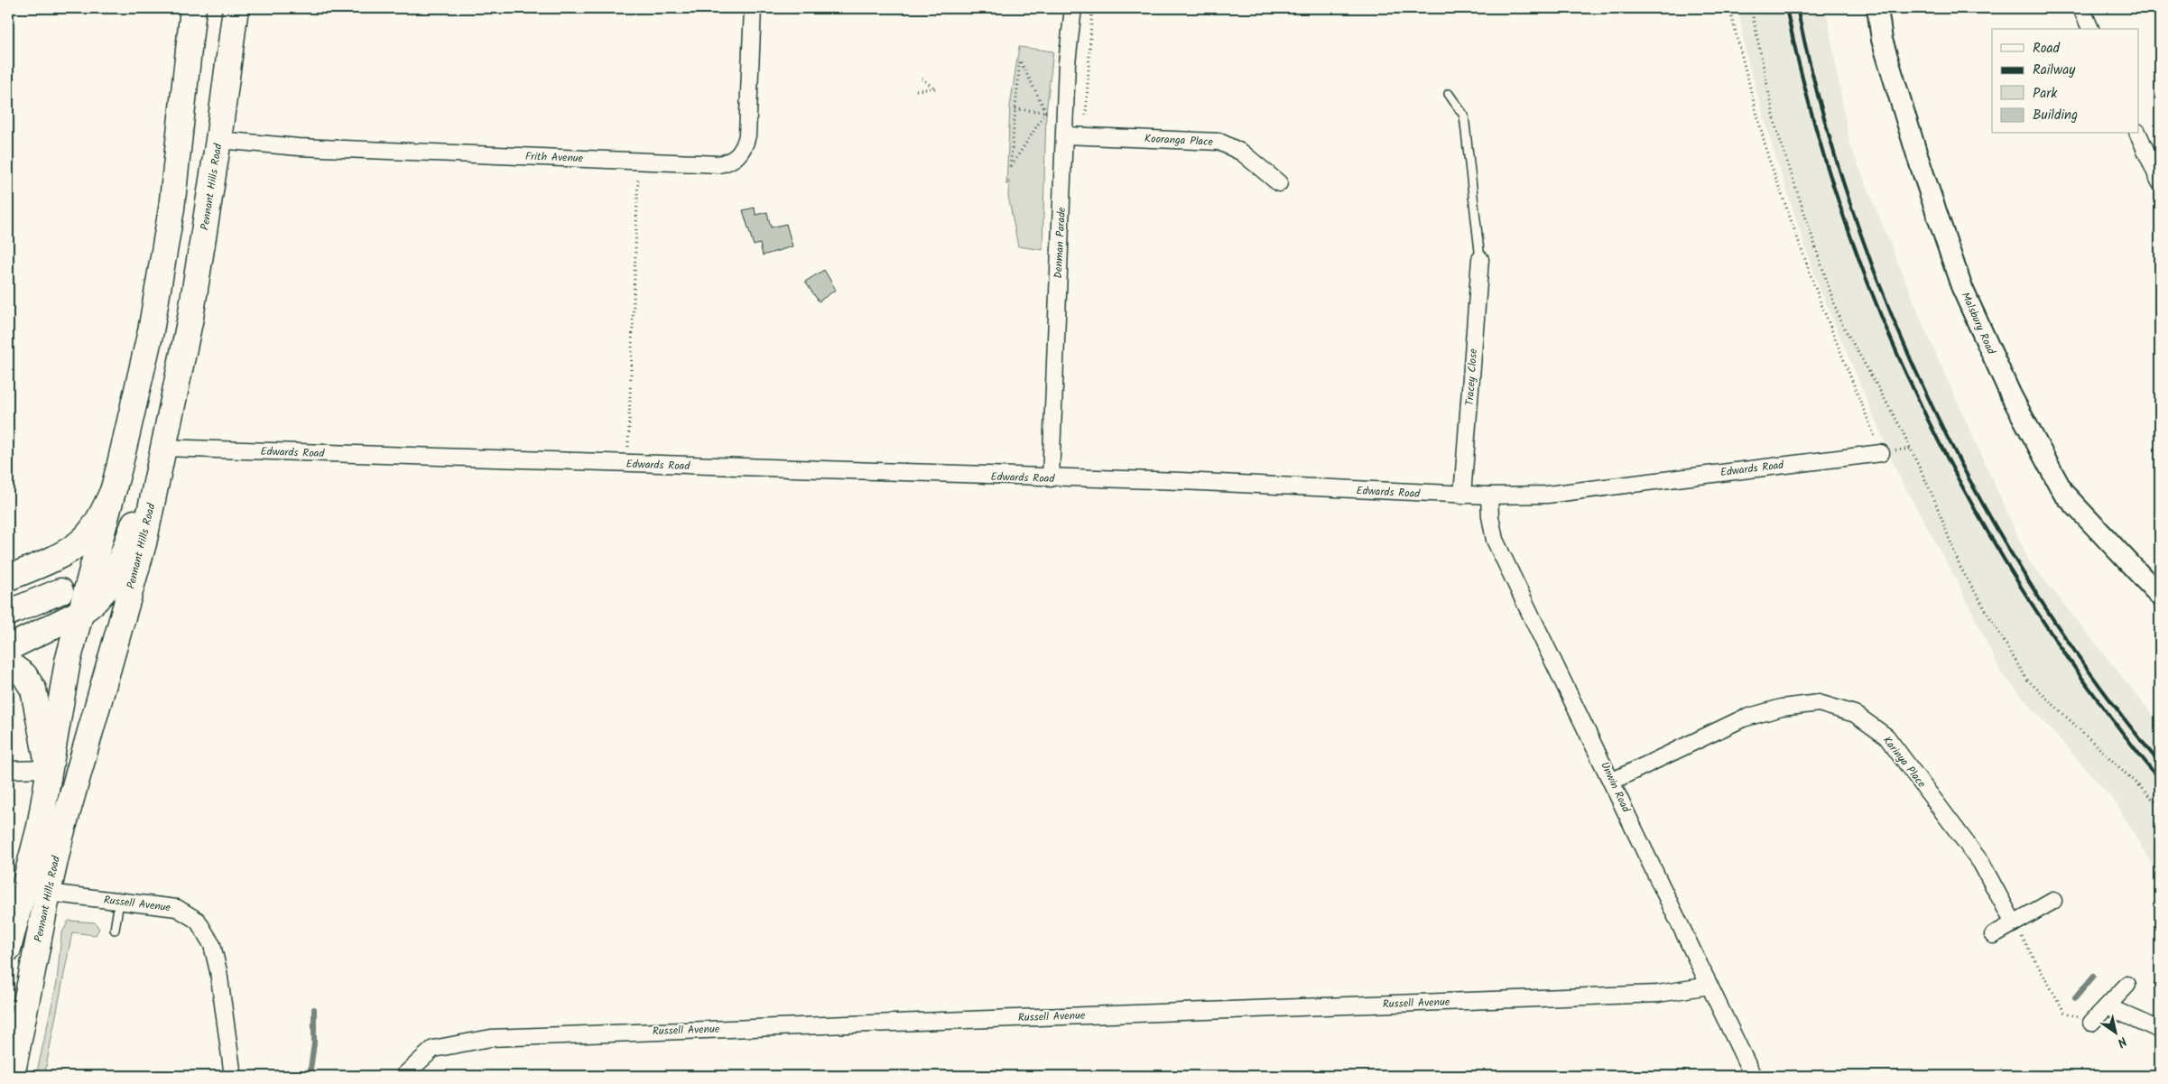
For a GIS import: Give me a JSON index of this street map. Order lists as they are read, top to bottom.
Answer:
{
  "streets": {
    "highway": ["Pennant Hills Road"],
    "street": [
      "Kooranga Place",
      "Frith Avenue",
      "Denman Parade",
      "Malsbury Road",
      "Tracey Close",
      "Edwards Road",
      "Karinya Place",
      "Unwin Road",
      "Russell Avenue"
    ]
  },
  "crossings": [
    ["Kooranga Place", "Denman Parade"],
    ["Frith Avenue", "Pennant Hills Road"],
    ["Pennant Hills Road", "Edwards Road"],
    ["Pennant Hills Road", "Russell Avenue"],
    ["Denman Parade", "Edwards Road"],
    ["Tracey Close", "Edwards Road"],
    ["Edwards Road", "Unwin Road"],
    ["Karinya Place", "Unwin Road"],
    ["Unwin Road", "Russell Avenue"]
  ],
  "legend": [
    "Road",
    "Railway",
    "Park",
    "Building"
  ],
  "north": "bottom right"
}
